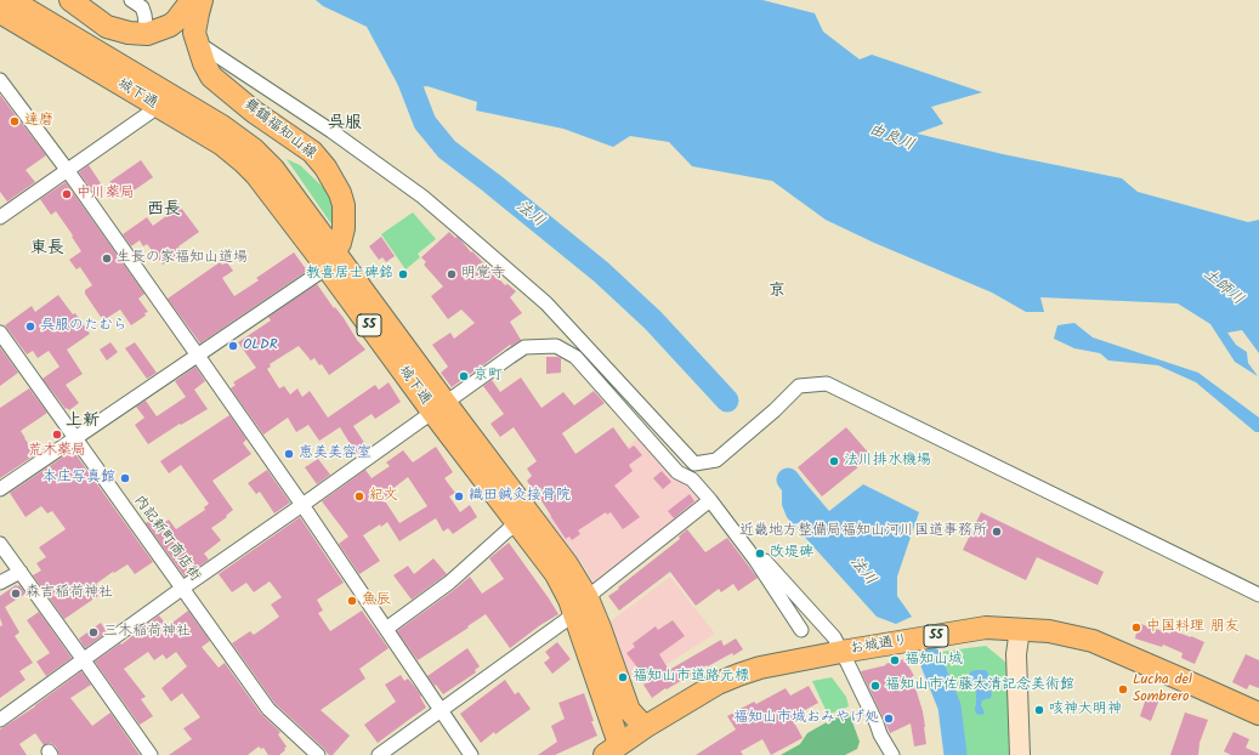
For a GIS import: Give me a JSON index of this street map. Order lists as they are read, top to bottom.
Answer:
{
  "streets": {
    "main road": [
      "城下通",
      "舞鶴福知山線",
      "55",
      "お城通り"
    ],
    "street": ["内記新町商店街"]
  },
  "crossings": [
    ["城下通", "舞鶴福知山線"],
    ["城下通", "お城通り"]
  ],
  "districts": [
    "呉服",
    "西長",
    "東長",
    "京",
    "上新"
  ],
  "water": ["由良川", "法川", "土師川"],
  "places": [
    "達磨",
    "中川薬局",
    "生長の家福知山道場",
    "教喜居士碑銘",
    "明覚寺",
    "呉服のたむら",
    "OLDR",
    "京町",
    "荒木薬局",
    "恵美美容室",
    "法川排水機場",
    "本庄写真館",
    "紀文",
    "織田鍼灸接骨院",
    "近畿地方整備局福知山河川国道事務所",
    "改堤碑",
    "森吉稲荷神社",
    "魚辰",
    "中国料理 朋友",
    "三木稲荷神社",
    "福知山城",
    "福知山市道路元標",
    "福知山市佐藤太清記念美術館",
    "Lucha del Sombrero",
    "咳神大明神",
    "福知山市城おみやげ処"
  ]
}
